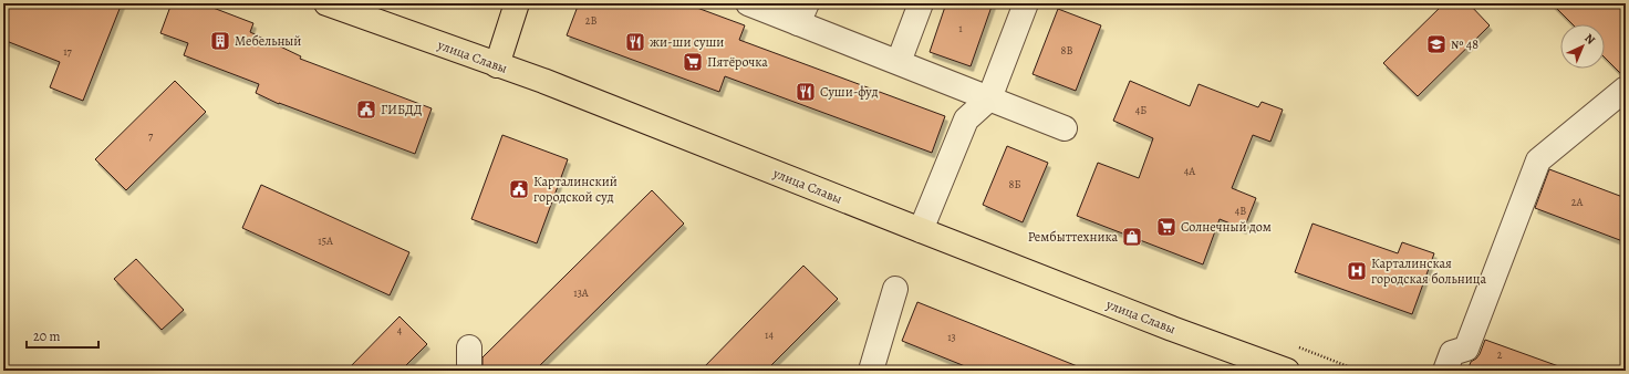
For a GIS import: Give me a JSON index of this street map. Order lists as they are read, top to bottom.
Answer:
{
  "streets": {
    "main road": ["улица Славы"]
  },
  "places": {
    "building": ["Мебельный"],
    "restaurant": ["жи-ши суши", "Суши-фуд"],
    "school or university": ["№ 48"],
    "supermarket": ["Пятёрочка", "Солнечный дом"],
    "public building": ["ГИБДД", "Карталинский городской суд"],
    "shop": ["Рембыттехника"],
    "hospital": ["Карталинская городская больница"]
  },
  "house_numbers": [
    "2В",
    "1",
    "8В",
    "17",
    "4Б",
    "7",
    "4А",
    "8Б",
    "2А",
    "4В",
    "15А",
    "13А",
    "4",
    "14",
    "13",
    "2"
  ],
  "scale_bar": "20 m",
  "north": "top right"
}
